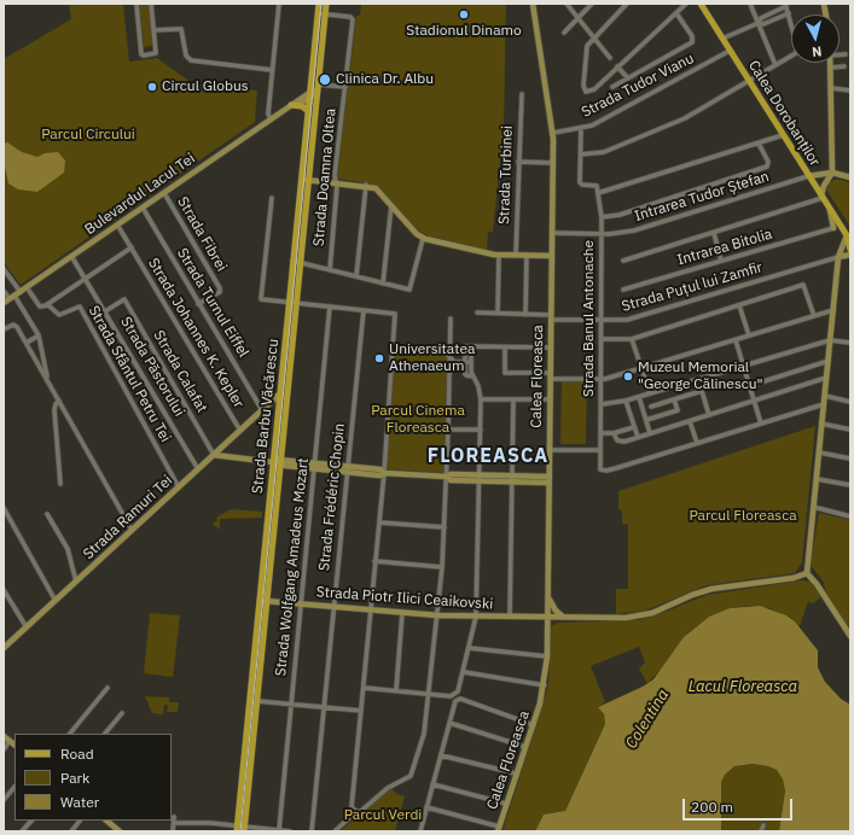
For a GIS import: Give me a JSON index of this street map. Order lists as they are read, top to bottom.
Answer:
{
  "streets": {
    "main road": ["Calea Dorobanților", "Strada Barbu Văcărescu"],
    "street": [
      "Strada Tudor Vianu",
      "Strada Turbinei",
      "Strada Doamna Oltea",
      "Bulevardul Lacul Tei",
      "Intrarea Tudor Ștefan",
      "Strada Fibrei",
      "Intrarea Bitolia",
      "Strada Puțul lui Zamfir",
      "Strada Turnul Eiffel",
      "Strada Banul Antonache",
      "Strada Johannes K. Kepler",
      "Strada Păstorului",
      "Strada Calafat",
      "Strada Sfântul Petru Tei",
      "Calea Floreasca",
      "Strada Frédéric Chopin",
      "Strada Ramuri Tei",
      "Strada Wolfgang Amadeus Mozart",
      "Strada Piotr Ilici Ceaikovski"
    ]
  },
  "crossings": [
    ["Strada Tudor Vianu", "Calea Dorobanților"],
    ["Strada Tudor Vianu", "Calea Floreasca"],
    ["Calea Dorobanților", "Intrarea Tudor Ștefan"],
    ["Strada Doamna Oltea", "Strada Barbu Văcărescu"],
    ["Bulevardul Lacul Tei", "Strada Fibrei"],
    ["Bulevardul Lacul Tei", "Strada Turnul Eiffel"],
    ["Bulevardul Lacul Tei", "Strada Johannes K. Kepler"],
    ["Bulevardul Lacul Tei", "Strada Păstorului"],
    ["Bulevardul Lacul Tei", "Strada Sfântul Petru Tei"],
    ["Bulevardul Lacul Tei", "Strada Barbu Văcărescu"],
    ["Intrarea Tudor Ștefan", "Strada Banul Antonache"],
    ["Intrarea Tudor Ștefan", "Calea Floreasca"],
    ["Strada Fibrei", "Strada Turnul Eiffel"],
    ["Strada Puțul lui Zamfir", "Strada Banul Antonache"],
    ["Strada Puțul lui Zamfir", "Calea Floreasca"],
    ["Strada Turnul Eiffel", "Strada Ramuri Tei"],
    ["Strada Johannes K. Kepler", "Strada Păstorului"],
    ["Strada Johannes K. Kepler", "Strada Ramuri Tei"],
    ["Strada Păstorului", "Strada Calafat"],
    ["Strada Păstorului", "Strada Ramuri Tei"],
    ["Strada Calafat", "Strada Ramuri Tei"],
    ["Strada Sfântul Petru Tei", "Strada Ramuri Tei"],
    ["Calea Floreasca", "Strada Piotr Ilici Ceaikovski"],
    ["Strada Barbu Văcărescu", "Strada Ramuri Tei"],
    ["Strada Barbu Văcărescu", "Strada Piotr Ilici Ceaikovski"],
    ["Strada Frédéric Chopin", "Strada Piotr Ilici Ceaikovski"],
    ["Strada Wolfgang Amadeus Mozart", "Strada Piotr Ilici Ceaikovski"]
  ],
  "districts": ["FLOREASCA"],
  "water": ["Lacul Floreasca", "Colentina"],
  "parks": [
    "Parcul Circului",
    "Parcul Cinema Floreasca",
    "Parcul Floreasca",
    "Parcul Verdi"
  ],
  "places": [
    "Stadionul Dinamo",
    "Clinica Dr. Albu",
    "Circul Globus",
    "Universitatea Athenaeum",
    "Muzeul Memorial \"George Călinescu\""
  ],
  "legend": ["Road", "Park", "Water"],
  "scale_bar": "200 m",
  "north": "bottom"
}
